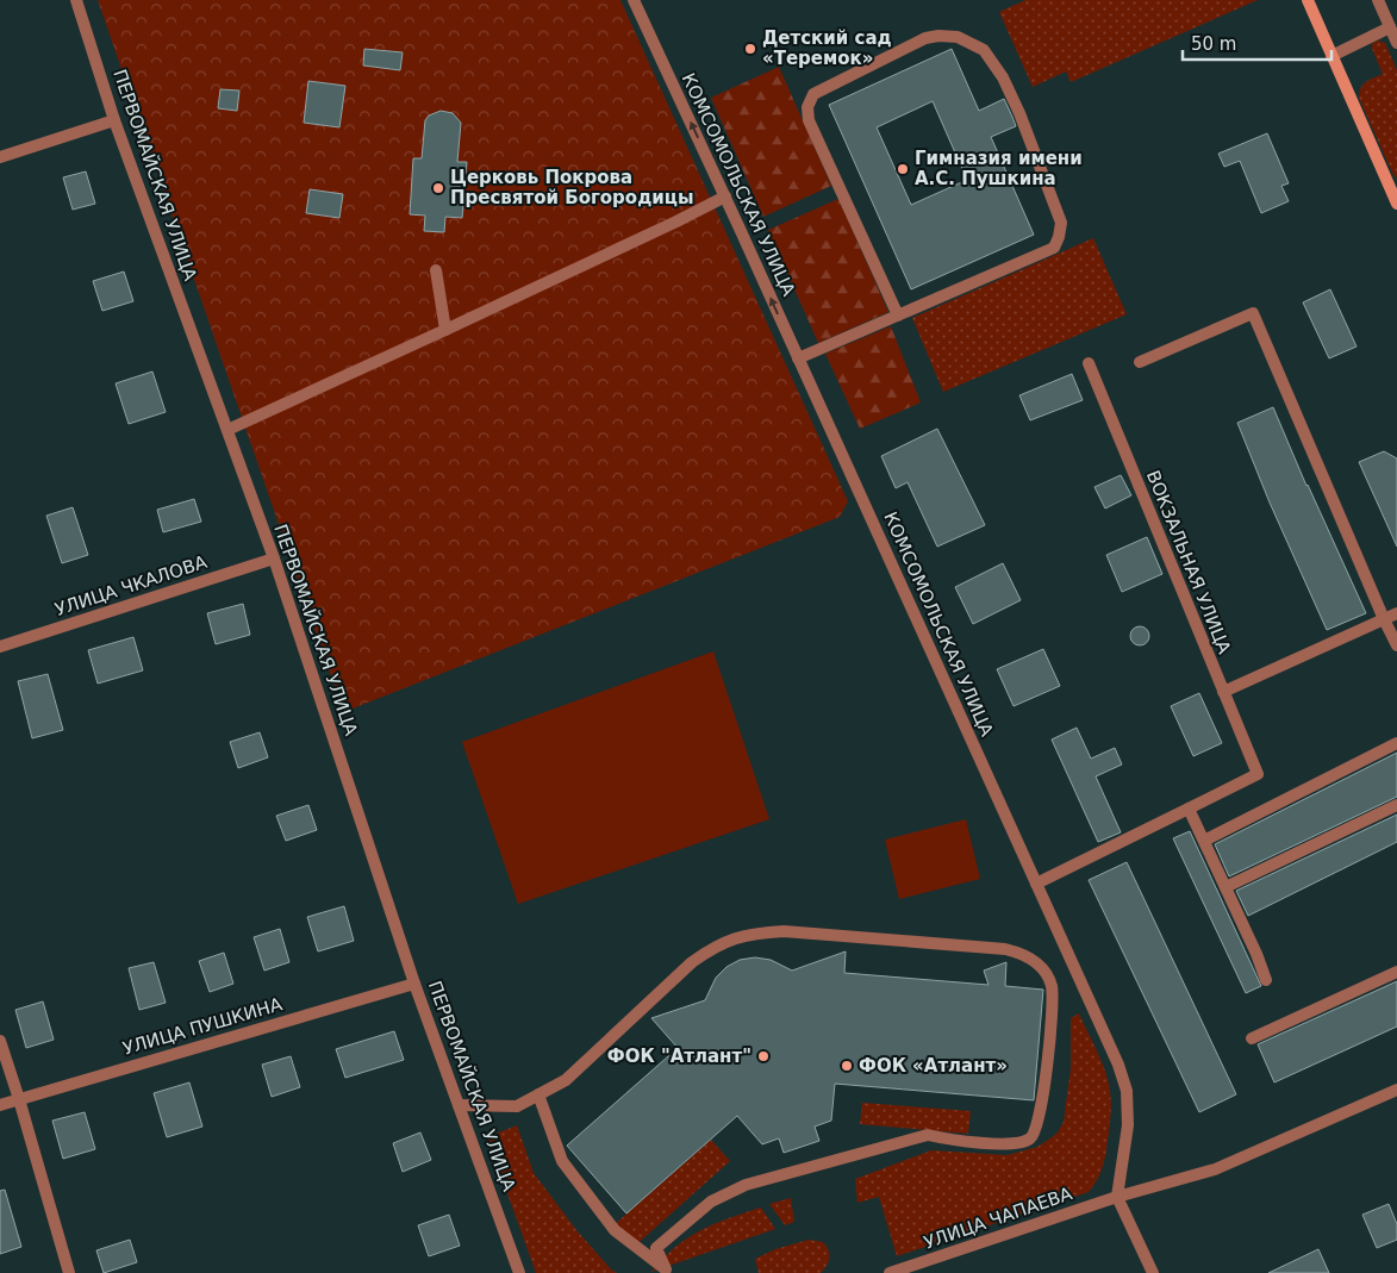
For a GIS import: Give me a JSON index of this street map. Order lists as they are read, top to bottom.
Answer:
{
  "streets": {
    "street": [
      "ПЕРВОМАЙСКАЯ УЛИЦА",
      "КОМСОМОЛЬСКАЯ УЛИЦА",
      "ВОКЗАЛЬНАЯ УЛИЦА",
      "УЛИЦА ЧКАЛОВА",
      "УЛИЦА ПУШКИНА",
      "УЛИЦА ЧАПАЕВА"
    ]
  },
  "crossings": [
    ["ПЕРВОМАЙСКАЯ УЛИЦА", "УЛИЦА ЧКАЛОВА"],
    ["ПЕРВОМАЙСКАЯ УЛИЦА", "УЛИЦА ПУШКИНА"],
    ["КОМСОМОЛЬСКАЯ УЛИЦА", "УЛИЦА ЧАПАЕВА"]
  ],
  "places": [
    "Детский сад «Теремок»",
    "Гимназия имени А.С. Пушкина",
    "Церковь Покрова Пресвятой Богородицы",
    "ФОК \"Атлант\"",
    "ФОК «Атлант»"
  ],
  "scale_bar": "50 m"
}
